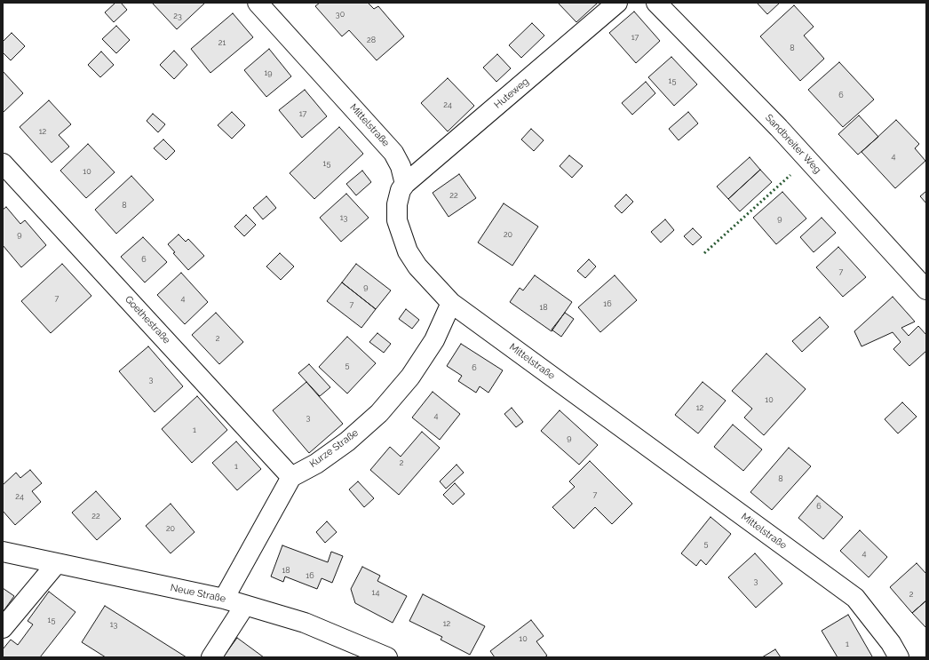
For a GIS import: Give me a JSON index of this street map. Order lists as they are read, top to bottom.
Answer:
{
  "streets": {
    "street": [
      "Huteweg",
      "Mittelstraße",
      "Sandbreiter Weg",
      "Goethestraße",
      "Kurze Straße",
      "Neue Straße"
    ]
  },
  "crossings": [
    ["Huteweg", "Mittelstraße"],
    ["Mittelstraße", "Kurze Straße"],
    ["Goethestraße", "Kurze Straße"]
  ],
  "house_numbers": [
    "30",
    "23",
    "17",
    "28",
    "21",
    "8",
    "19",
    "15",
    "6",
    "24",
    "17",
    "12",
    "4",
    "15",
    "10",
    "22",
    "8",
    "13",
    "9",
    "9",
    "20",
    "6",
    "7",
    "9",
    "7",
    "4",
    "16",
    "7",
    "18",
    "2",
    "5",
    "6",
    "3",
    "10",
    "12",
    "4",
    "3",
    "1",
    "9",
    "2",
    "1",
    "8",
    "7",
    "24",
    "6",
    "22",
    "20",
    "5",
    "4",
    "18",
    "16",
    "3",
    "14",
    "2",
    "15",
    "12",
    "13",
    "10",
    "1"
  ]
}
